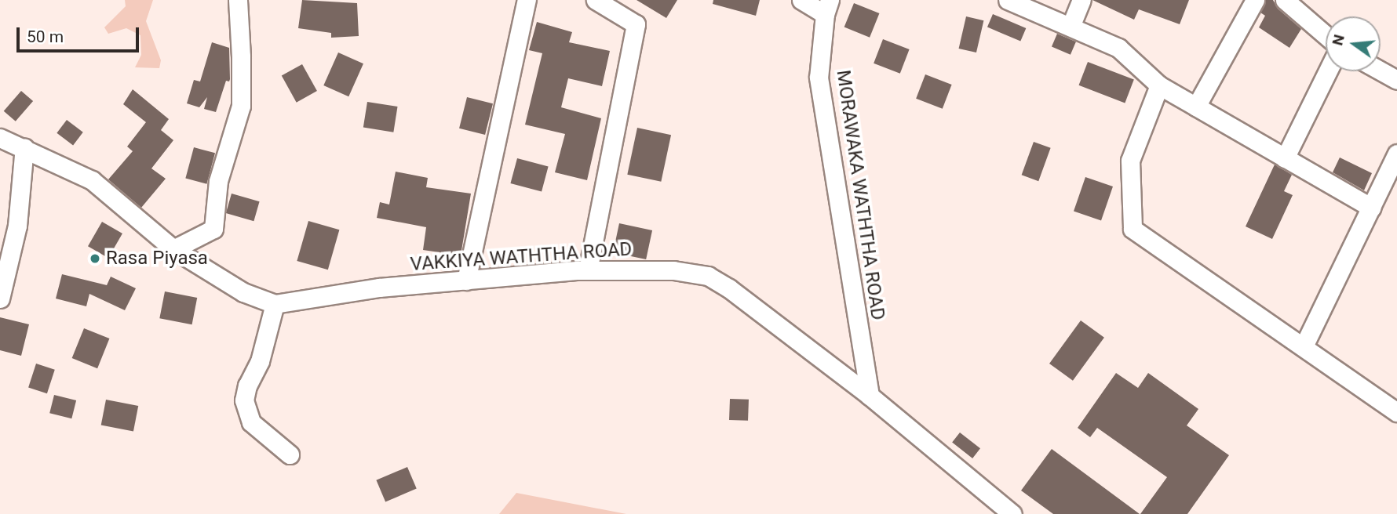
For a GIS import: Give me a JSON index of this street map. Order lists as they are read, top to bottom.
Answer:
{
  "streets": {
    "street": ["MORAWAKA WATHTHA ROAD", "VAKKIYA WATHTHA ROAD"]
  },
  "crossings": [
    ["MORAWAKA WATHTHA ROAD", "VAKKIYA WATHTHA ROAD"]
  ],
  "places": ["Rasa Piyasa"],
  "scale_bar": "50 m",
  "north": "left"
}
